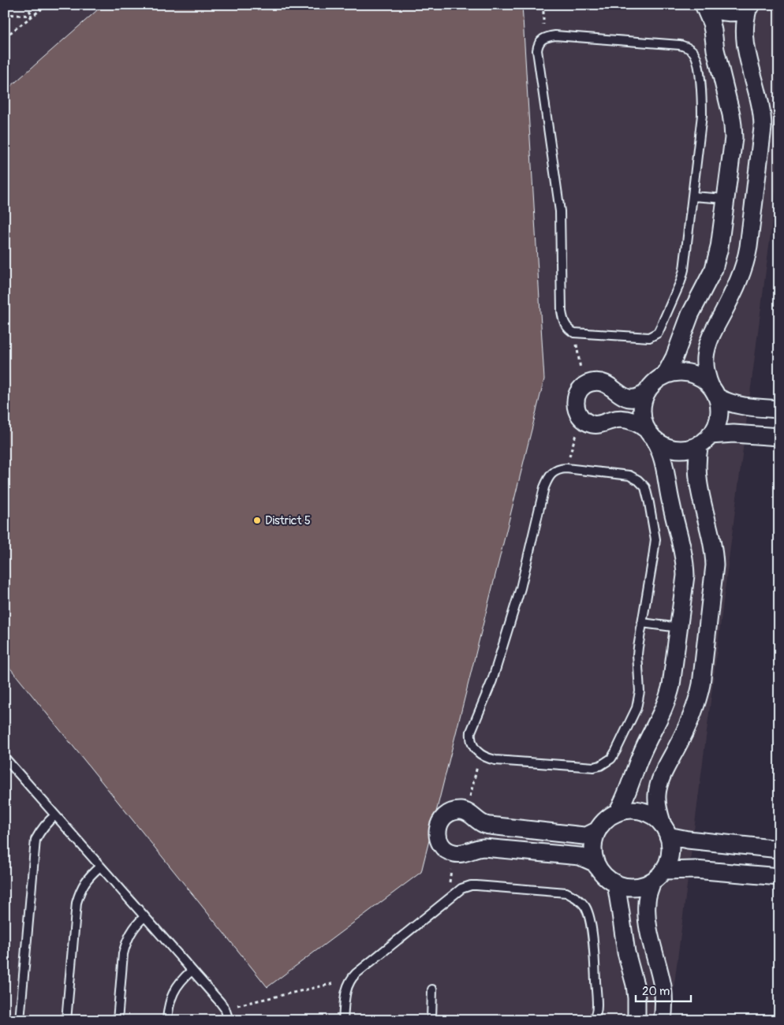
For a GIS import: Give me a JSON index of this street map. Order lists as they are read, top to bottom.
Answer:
{
  "places": ["District 5"],
  "scale_bar": "20 m"
}
